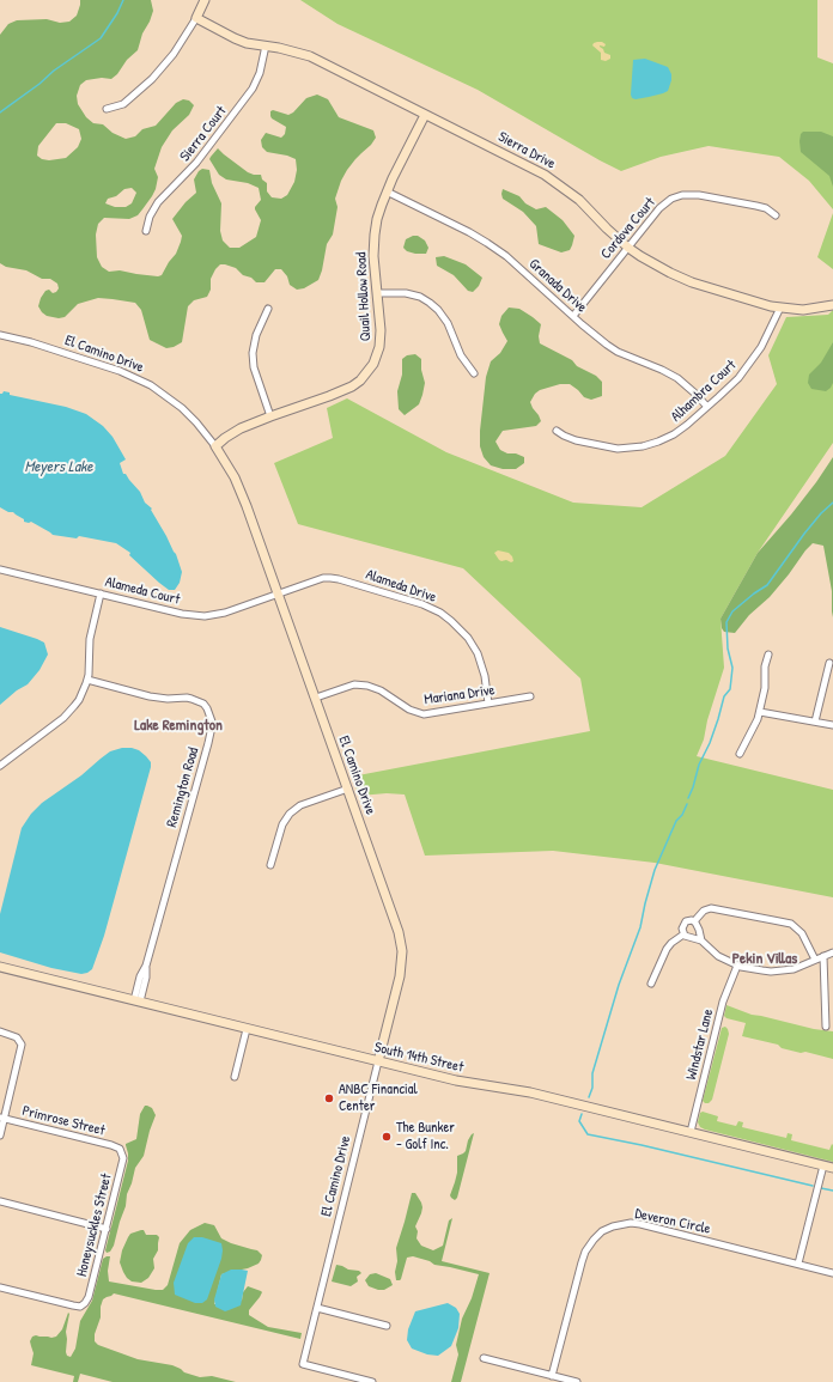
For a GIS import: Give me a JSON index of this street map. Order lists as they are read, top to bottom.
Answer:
{
  "streets": {
    "street": [
      "Sierra Court",
      "Sierra Drive",
      "Cordova Court",
      "Granada Drive",
      "Quail Hollow Road",
      "El Camino Drive",
      "Alhambra Court",
      "Alameda Drive",
      "Alameda Court",
      "Mariana Drive",
      "Remington Road",
      "Windstar Lane",
      "South 14th Street",
      "Primrose Street",
      "Deveron Circle",
      "Honeysuckles Street"
    ]
  },
  "crossings": [
    ["Sierra Court", "Sierra Drive"],
    ["Sierra Drive", "Cordova Court"],
    ["Sierra Drive", "Quail Hollow Road"],
    ["Sierra Drive", "Alhambra Court"],
    ["Cordova Court", "Granada Drive"],
    ["Granada Drive", "Quail Hollow Road"],
    ["Granada Drive", "Alhambra Court"],
    ["Quail Hollow Road", "El Camino Drive"],
    ["El Camino Drive", "Alameda Drive"],
    ["El Camino Drive", "Alameda Court"],
    ["El Camino Drive", "Mariana Drive"],
    ["El Camino Drive", "South 14th Street"],
    ["Alameda Drive", "Alameda Court"],
    ["Alameda Drive", "Mariana Drive"],
    ["Remington Road", "South 14th Street"],
    ["Windstar Lane", "South 14th Street"],
    ["Primrose Street", "Honeysuckles Street"]
  ],
  "districts": ["Lake Remington", "Pekin Villas"],
  "water": ["Meyers Lake"],
  "places": ["ANBC Financial Center", "The Bunker - Golf Inc."]
}
